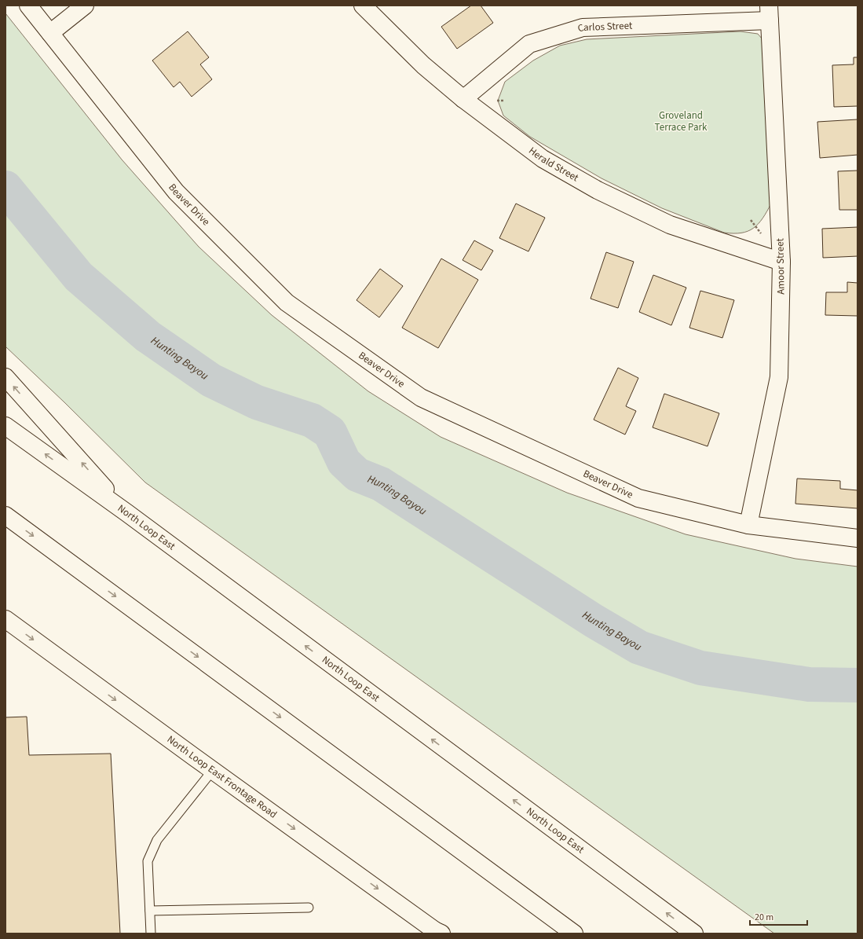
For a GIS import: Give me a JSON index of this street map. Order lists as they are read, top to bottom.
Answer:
{
  "streets": {
    "main road": [
      "Carlos Street",
      "Herald Street",
      "Beaver Drive",
      "Amoor Street",
      "North Loop East",
      "North Loop East Frontage Road"
    ]
  },
  "crossings": [
    ["Carlos Street", "Herald Street"],
    ["Carlos Street", "Amoor Street"],
    ["Herald Street", "Amoor Street"],
    ["Beaver Drive", "Amoor Street"]
  ],
  "water": ["Hunting Bayou"],
  "parks": ["Groveland Terrace Park"],
  "scale_bar": "20 m"
}
